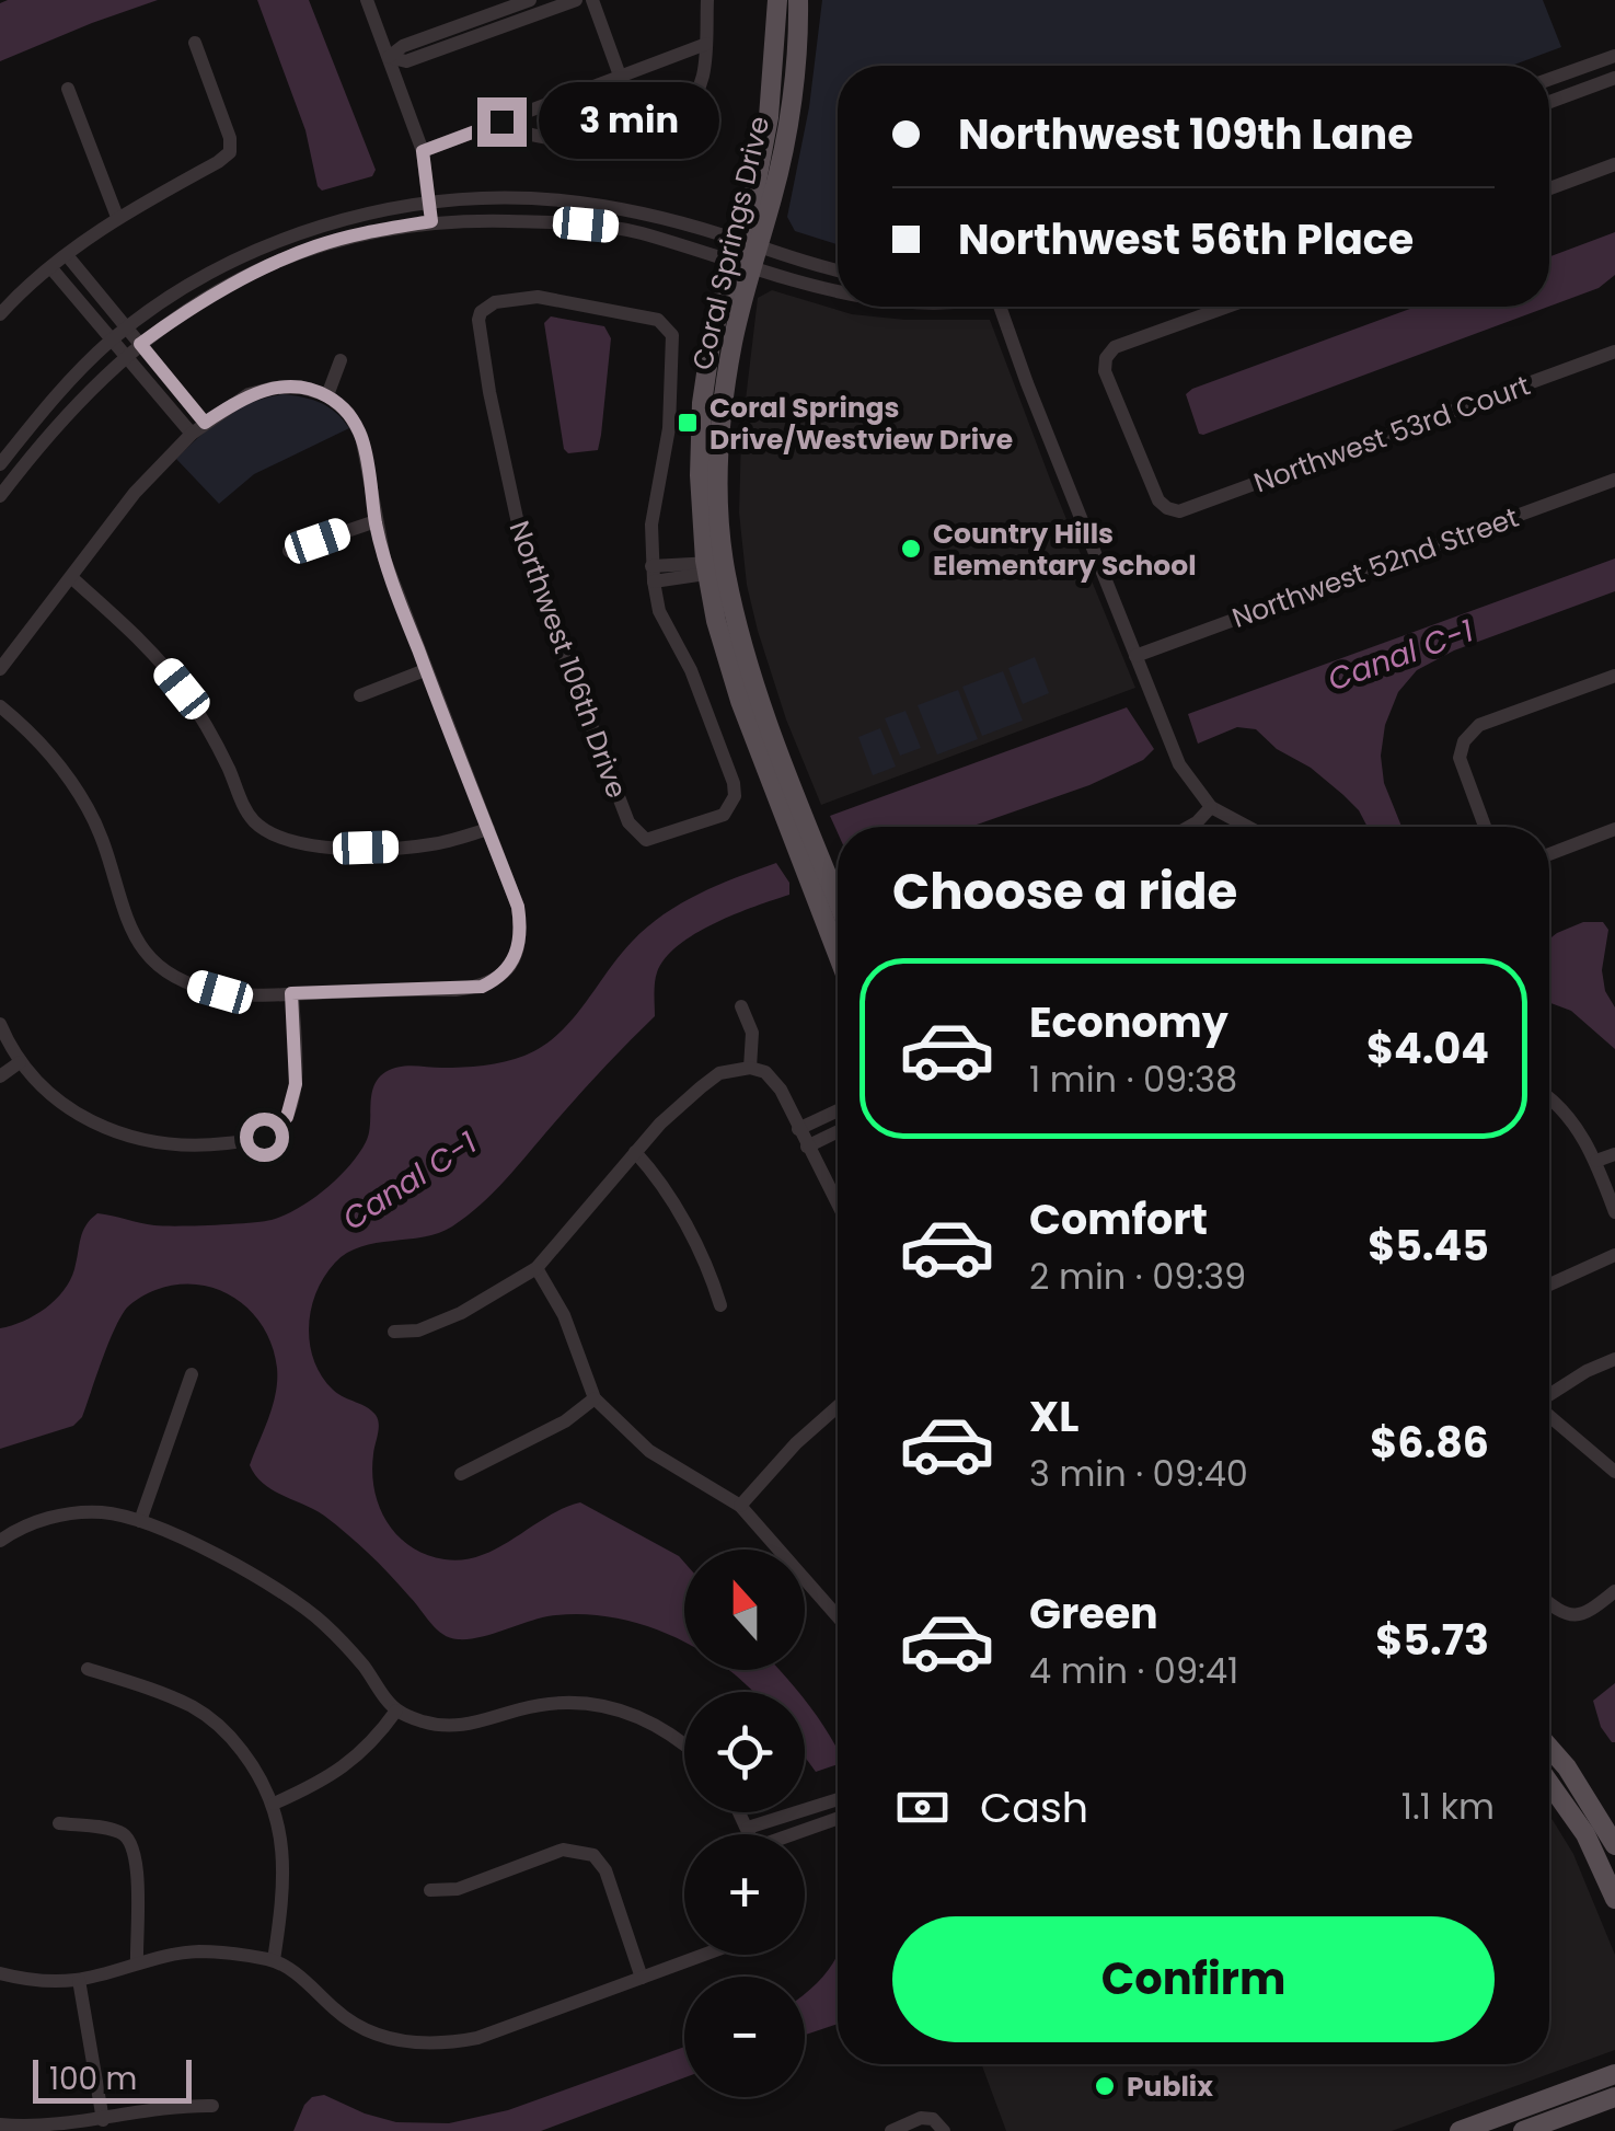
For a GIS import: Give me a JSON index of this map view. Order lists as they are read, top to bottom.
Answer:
{
  "streets": {
    "main road": ["Coral Springs Drive"],
    "street": ["Northwest 53rd Court", "Northwest 52nd Street", "Northwest 106th Drive"]
  },
  "water": ["Canal C-1"],
  "places": {
    "transit": ["Coral Springs Drive/Westview Drive"],
    "other": ["Country Hills Elementary School", "Publix"]
  },
  "scale_bar": "100 m",
  "north": "top",
  "page": {
    "banner": ["Northwest 109th Lane", "Northwest 56th Place"],
    "bubble": "3 min",
    "heading": "Choose a ride",
    "list": [
      {
        "name": "Economy",
        "note": "1 min · 09:38",
        "value": "$4.04"
      },
      {
        "name": "Comfort",
        "note": "2 min · 09:39",
        "value": "$5.45"
      },
      {
        "name": "XL",
        "note": "3 min · 09:40",
        "value": "$6.86"
      },
      {
        "name": "Green",
        "note": "4 min · 09:41",
        "value": "$5.73"
      }
    ],
    "map_buttons": ["+", "−"],
    "pay": ["Cash", "1.1 km"],
    "buttons": "Confirm",
    "scale": "100 m"
  }
}
